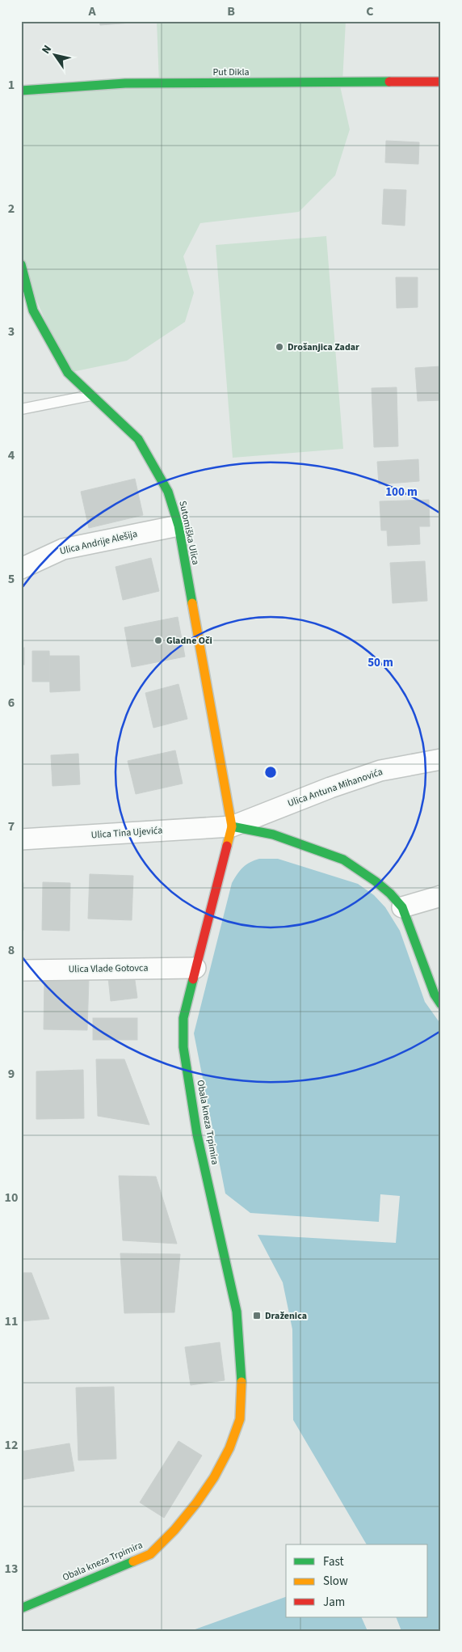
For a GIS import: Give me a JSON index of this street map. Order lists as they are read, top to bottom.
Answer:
{
  "streets": {
    "street": [
      "Put Dikla",
      "Sutomiška Ulica",
      "Ulica Andrije Alešija",
      "Ulica Antuna Mihanovića",
      "Ulica Tina Ujevića",
      "Ulica Vlade Gotovca",
      "Obala kneza Trpimira"
    ]
  },
  "crossings": [
    ["Sutomiška Ulica", "Ulica Andrije Alešija"],
    ["Sutomiška Ulica", "Ulica Antuna Mihanovića"],
    ["Sutomiška Ulica", "Ulica Tina Ujevića"],
    ["Sutomiška Ulica", "Obala kneza Trpimira"],
    ["Ulica Antuna Mihanovića", "Ulica Tina Ujevića"],
    ["Ulica Antuna Mihanovića", "Obala kneza Trpimira"],
    ["Ulica Tina Ujevića", "Obala kneza Trpimira"],
    ["Ulica Vlade Gotovca", "Obala kneza Trpimira"]
  ],
  "places": {
    "other": ["Drošanjica Zadar", "Gladne Oči"],
    "transit": ["Draženica"]
  },
  "legend": ["Fast", "Slow", "Jam"],
  "north": "top left",
  "grid": {
    "columns": ["A", "B", "C"],
    "rows": [
      "1",
      "2",
      "3",
      "4",
      "5",
      "6",
      "7",
      "8",
      "9",
      "10",
      "11",
      "12",
      "13"
    ]
  },
  "rings": ["100 m", "50 m"]
}
